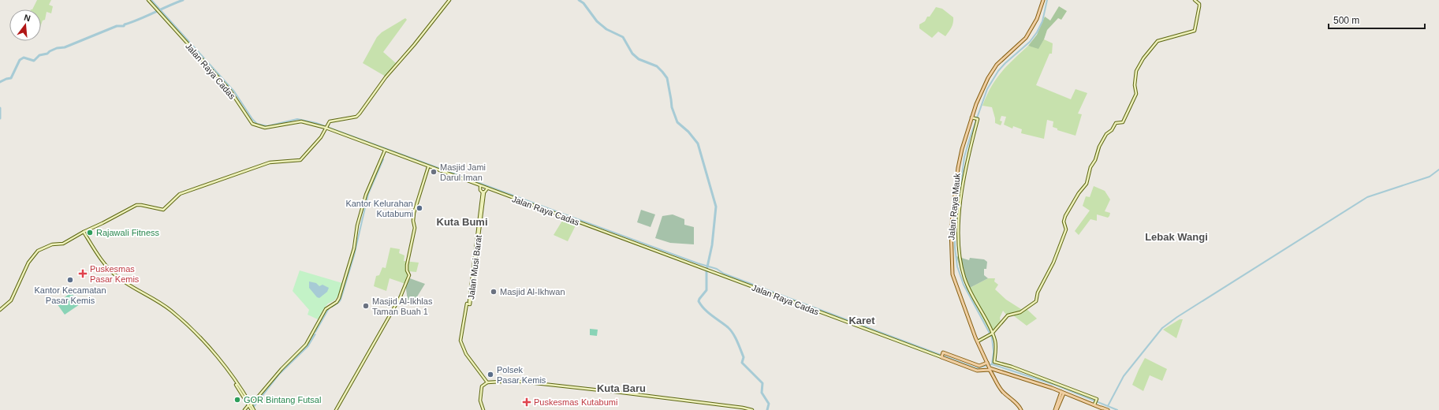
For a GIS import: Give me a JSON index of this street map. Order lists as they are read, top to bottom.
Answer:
{
  "streets": {
    "main road": ["Jalan Raya Cadas", "Jalan Raya Mauk"],
    "street": ["Jalan Musi Barat"]
  },
  "crossings": [
    ["Jalan Raya Cadas", "Jalan Raya Mauk"],
    ["Jalan Raya Cadas", "Jalan Musi Barat"]
  ],
  "districts": [
    "Kuta Bumi",
    "Lebak Wangi",
    "Karet",
    "Kuta Baru"
  ],
  "places": {
    "other": [
      "Masjid Jami Darul Iman",
      "Kantor Kelurahan Kutabumi",
      "Rajawali Fitness",
      "Kantor Kecamatan Pasar Kemis",
      "Masjid Al-Ikhwan",
      "Masjid Al-Ikhlas Taman Buah 1",
      "Polsek Pasar Kemis",
      "GOR Bintang Futsal"
    ],
    "health": ["Puskesmas Pasar Kemis", "Puskesmas Kutabumi"]
  },
  "scale_bar": "500 m",
  "north": "top"
}
